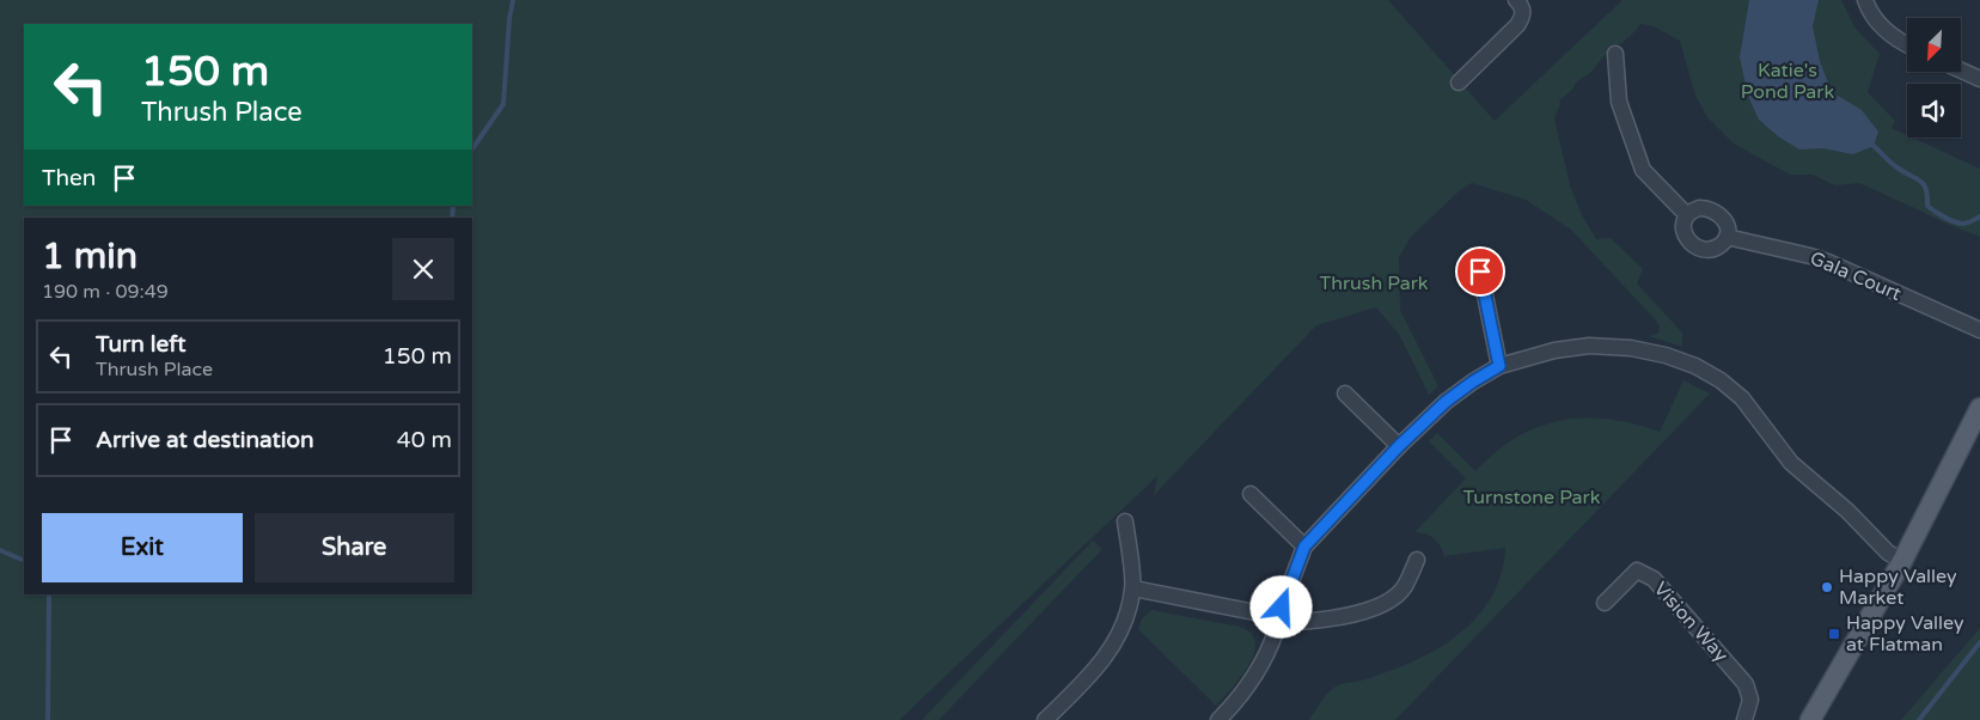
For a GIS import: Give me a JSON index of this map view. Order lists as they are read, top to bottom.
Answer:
{
  "streets": {
    "street": ["Gala Court", "Vision Way"]
  },
  "parks": ["Katie's Pond Park", "Thrush Park", "Turnstone Park"],
  "places": {
    "other": ["Happy Valley Market"],
    "transit": ["Happy Valley at Flatman"]
  },
  "north": "bottom left",
  "page": {
    "turn": ["150 m", "Thrush Place"],
    "then": "Then",
    "heading": ["1 min", "190 m · 09:49"],
    "list": [
      {
        "name": "Turn left",
        "note": "Thrush Place",
        "value": "150 m"
      },
      {
        "name": "Arrive at destination",
        "value": "40 m"
      }
    ],
    "buttons": ["Exit", "Share"]
  }
}
